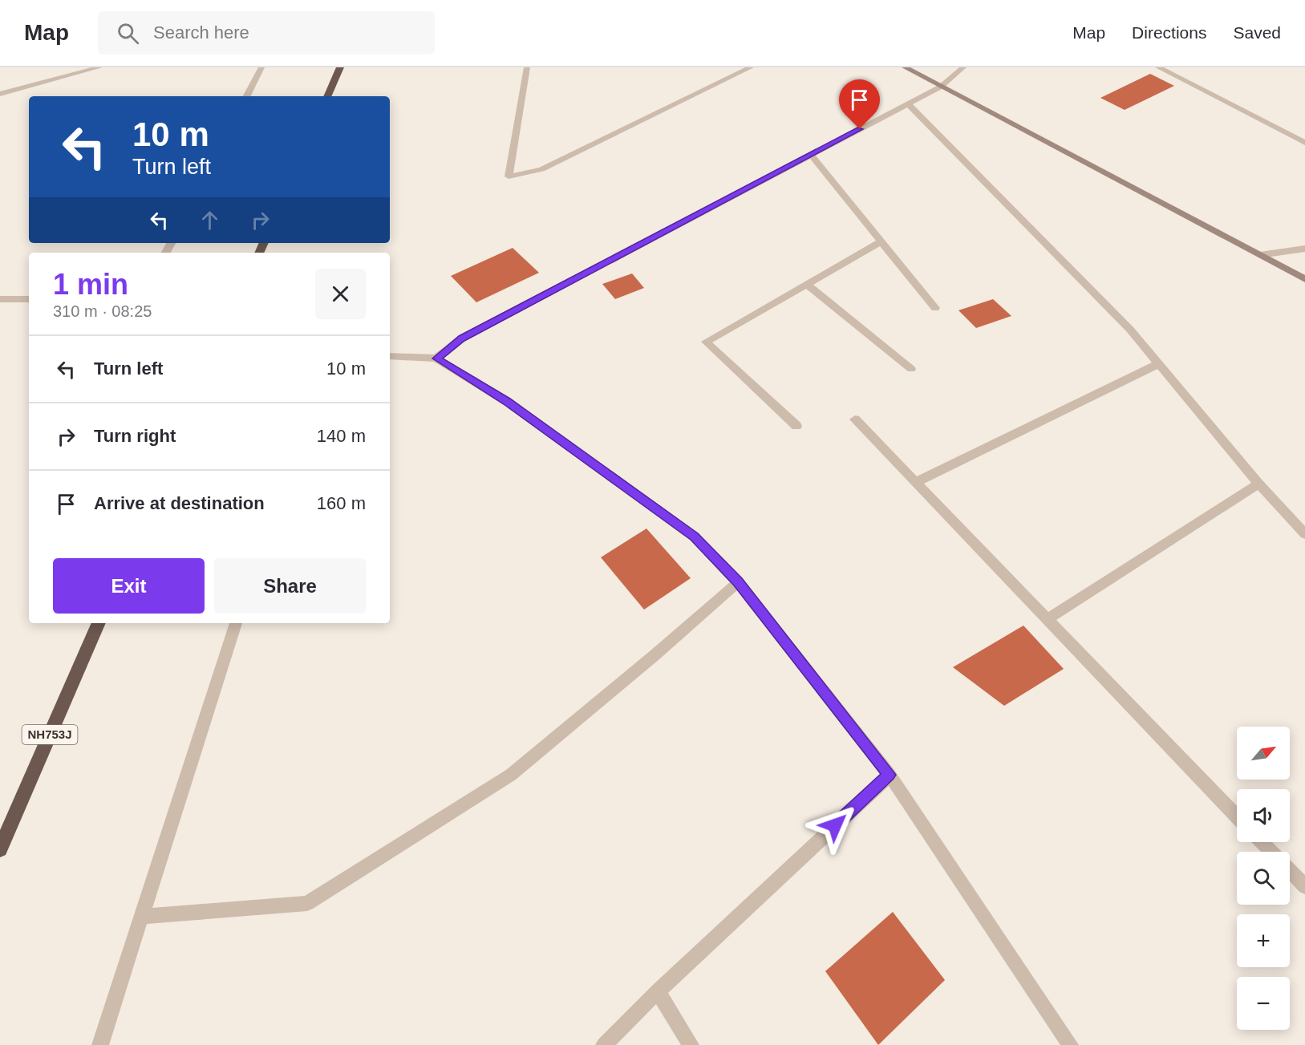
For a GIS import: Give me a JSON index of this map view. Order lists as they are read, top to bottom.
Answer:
{
  "streets": {
    "highway": ["NH753J"]
  },
  "north": "top right",
  "page": {
    "header": "Map",
    "search": "Search here",
    "nav": ["Map", "Directions", "Saved"],
    "turn": ["10 m", "Turn left"],
    "heading": ["1 min", "310 m · 08:25"],
    "list": [
      {
        "name": "Turn left",
        "value": "10 m"
      },
      {
        "name": "Turn right",
        "value": "140 m"
      },
      {
        "name": "Arrive at destination",
        "value": "160 m"
      }
    ],
    "buttons": ["Exit", "Share"],
    "map_buttons": ["+", "−"]
  }
}
